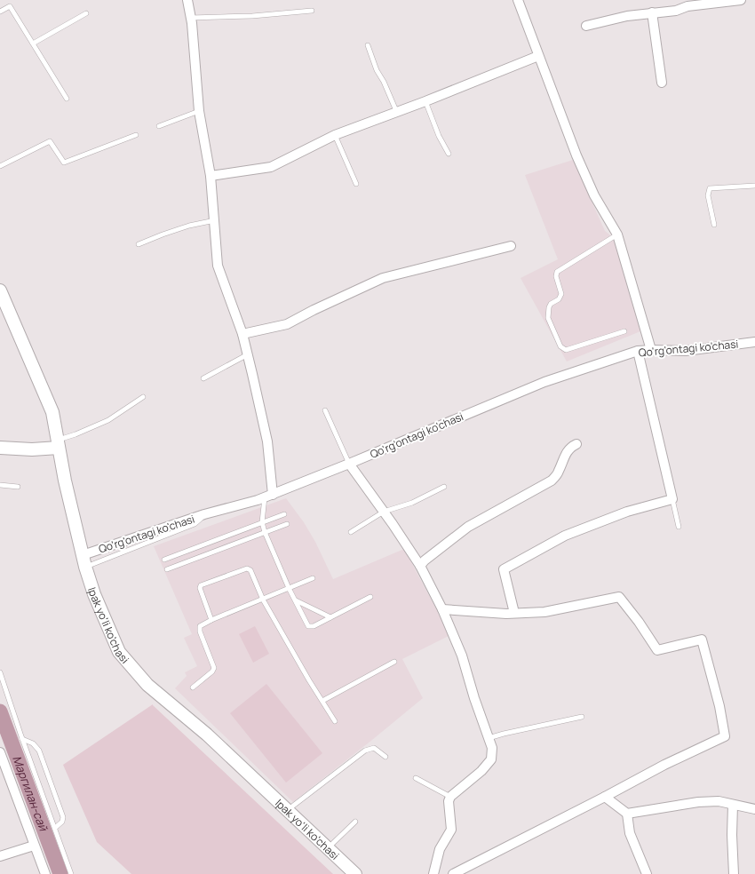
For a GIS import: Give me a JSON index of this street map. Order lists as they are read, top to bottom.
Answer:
{
  "streets": {
    "main road": ["Ipak yo'li ko'chasi"],
    "street": ["Qo'rg'ontagi ko'chasi"]
  },
  "crossings": [
    ["Qo'rg'ontagi ko'chasi", "Ipak yo'li ko'chasi"]
  ],
  "water": ["Маргилан-сай"]
}
